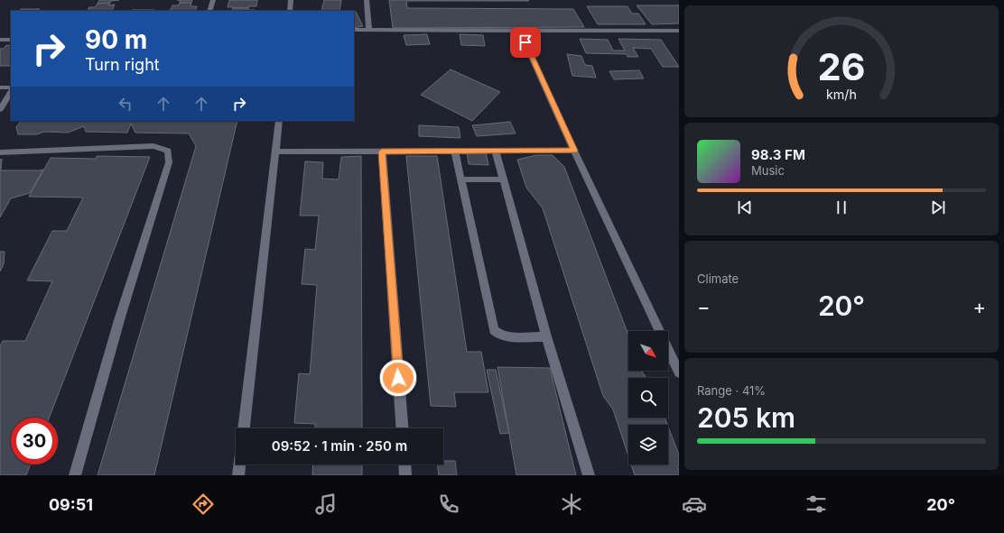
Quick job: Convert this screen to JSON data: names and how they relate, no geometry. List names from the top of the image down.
{
  "north": "bottom right",
  "page": {
    "turn": ["90 m", "Turn right"],
    "song": ["98.3 FM", "Music"],
    "tile": [
      "Climate",
      ["Range · 41%", "205 km"]
    ],
    "heat": ["−", "20°", "+"],
    "limit": "30",
    "trip": "09:52 · 1 min · 250 m",
    "tabs": ["09:51", "20°"],
    "gauge": ["26", "km/h"]
  }
}
